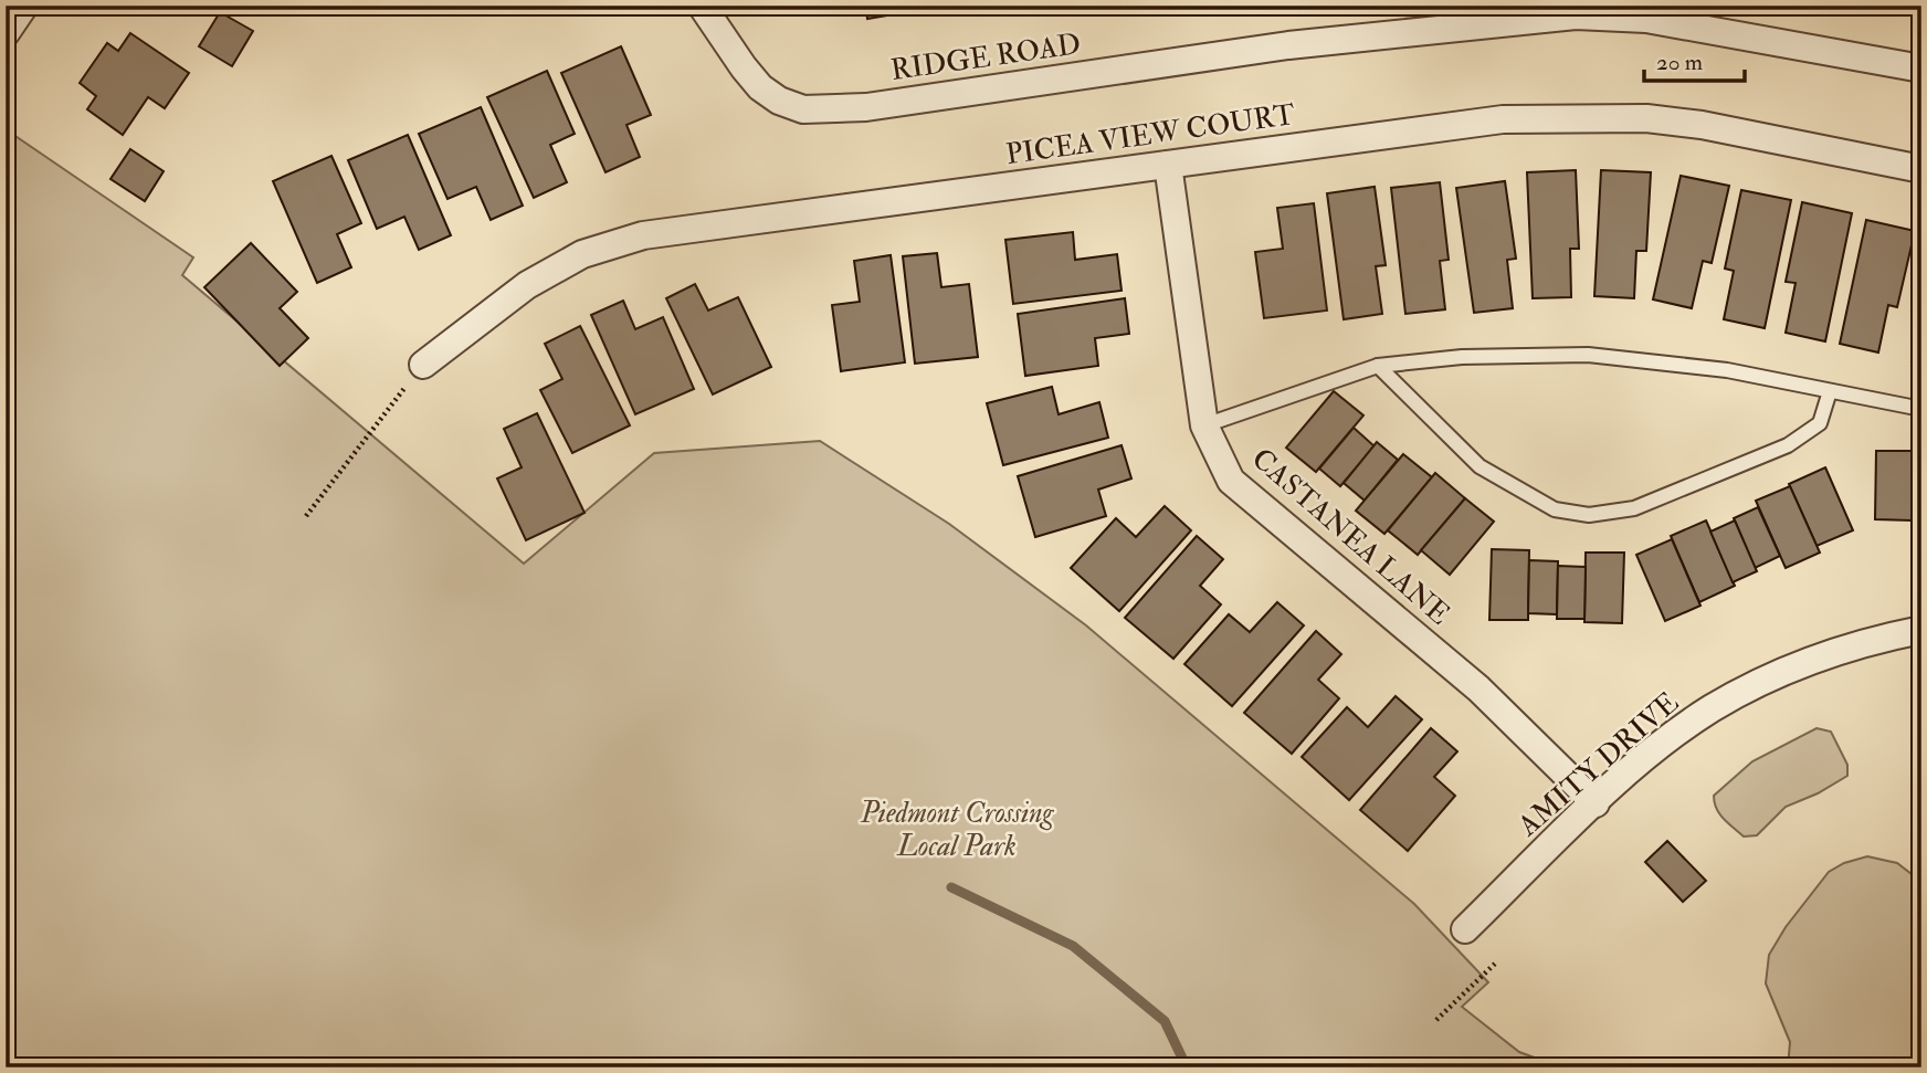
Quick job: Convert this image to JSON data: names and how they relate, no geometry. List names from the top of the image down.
{
  "streets": {
    "street": [
      "RIDGE ROAD",
      "PICEA VIEW COURT",
      "CASTANEA LANE",
      "AMITY DRIVE"
    ]
  },
  "crossings": [
    ["PICEA VIEW COURT", "CASTANEA LANE"],
    ["CASTANEA LANE", "AMITY DRIVE"]
  ],
  "parks": ["Piedmont Crossing Local Park"],
  "scale_bar": "20 m"
}
